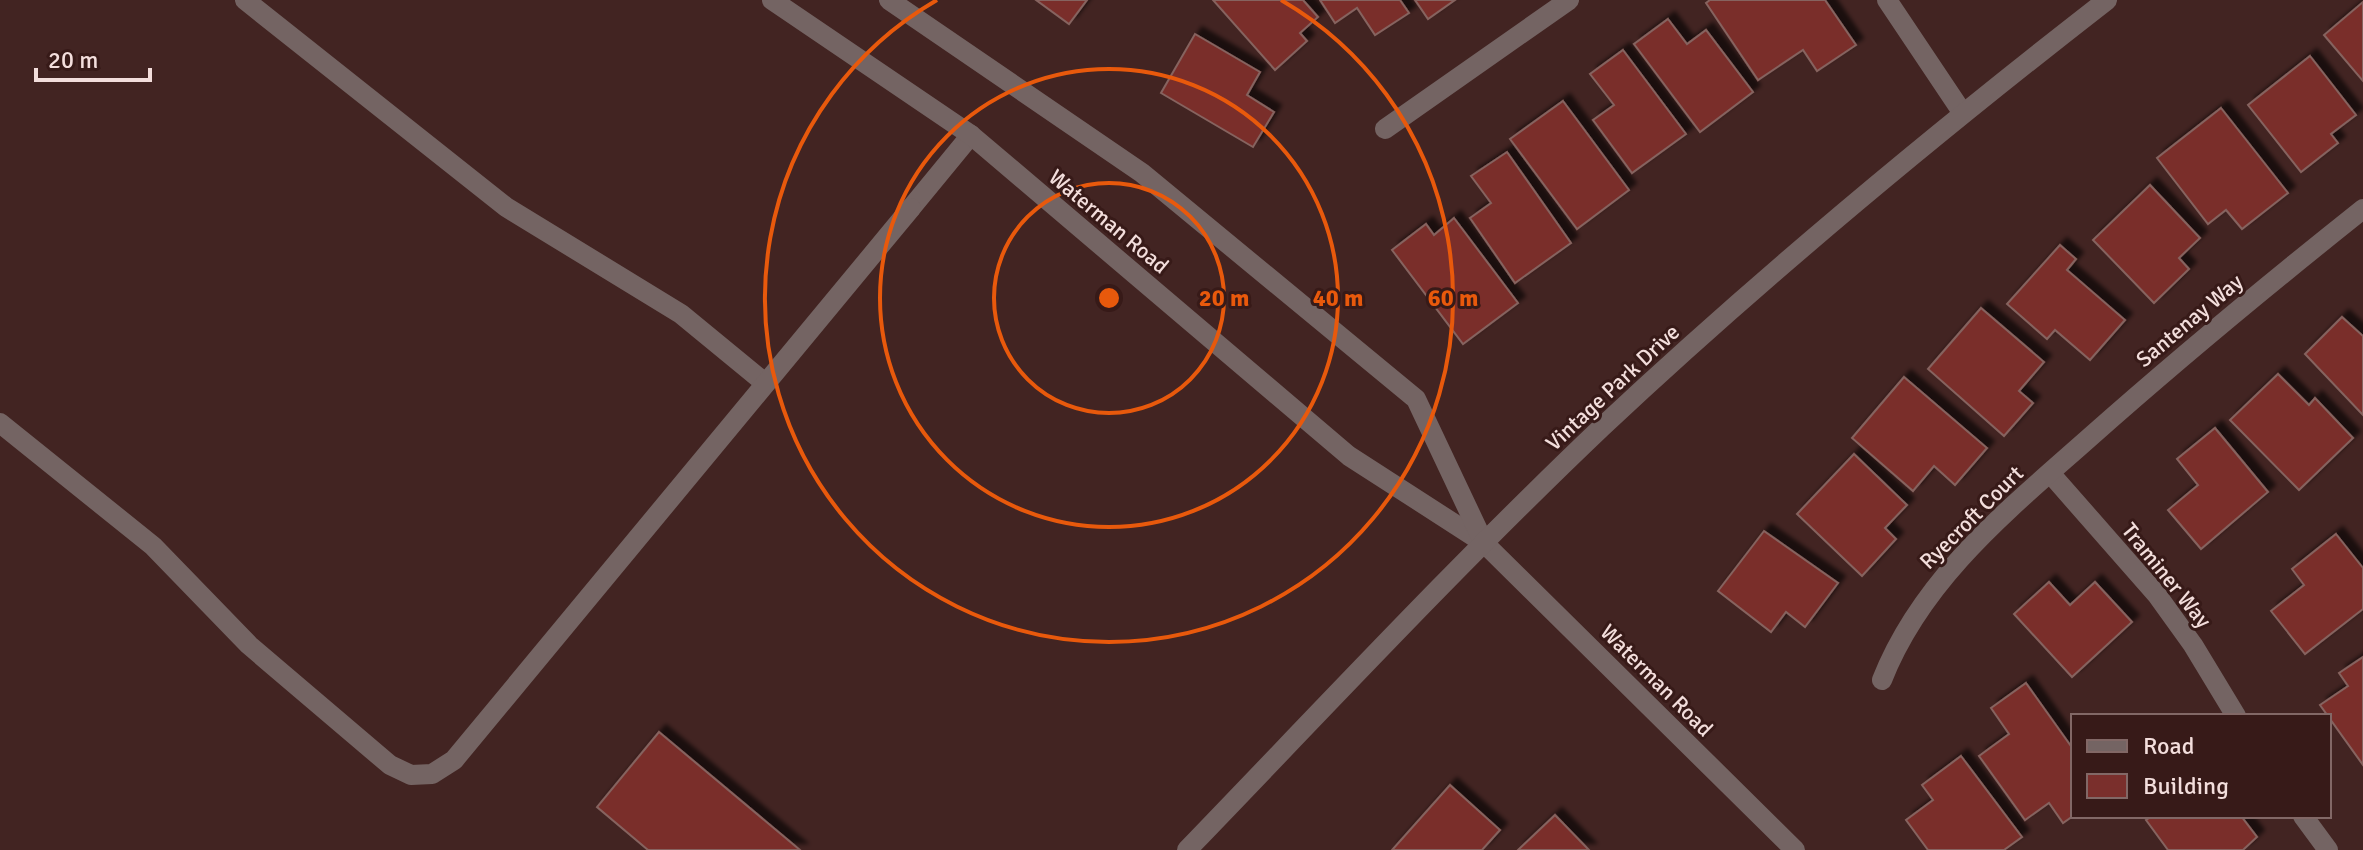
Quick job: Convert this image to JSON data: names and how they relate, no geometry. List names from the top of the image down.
{
  "streets": {
    "street": [
      "Waterman Road",
      "Santenay Way",
      "Vintage Park Drive",
      "Ryecroft Court",
      "Traminer Way"
    ]
  },
  "crossings": [
    ["Waterman Road", "Vintage Park Drive"],
    ["Santenay Way", "Ryecroft Court"],
    ["Santenay Way", "Traminer Way"],
    ["Ryecroft Court", "Traminer Way"]
  ],
  "legend": ["Road", "Building"],
  "scale_bar": "20 m",
  "rings": ["20 m", "40 m", "60 m"]
}
